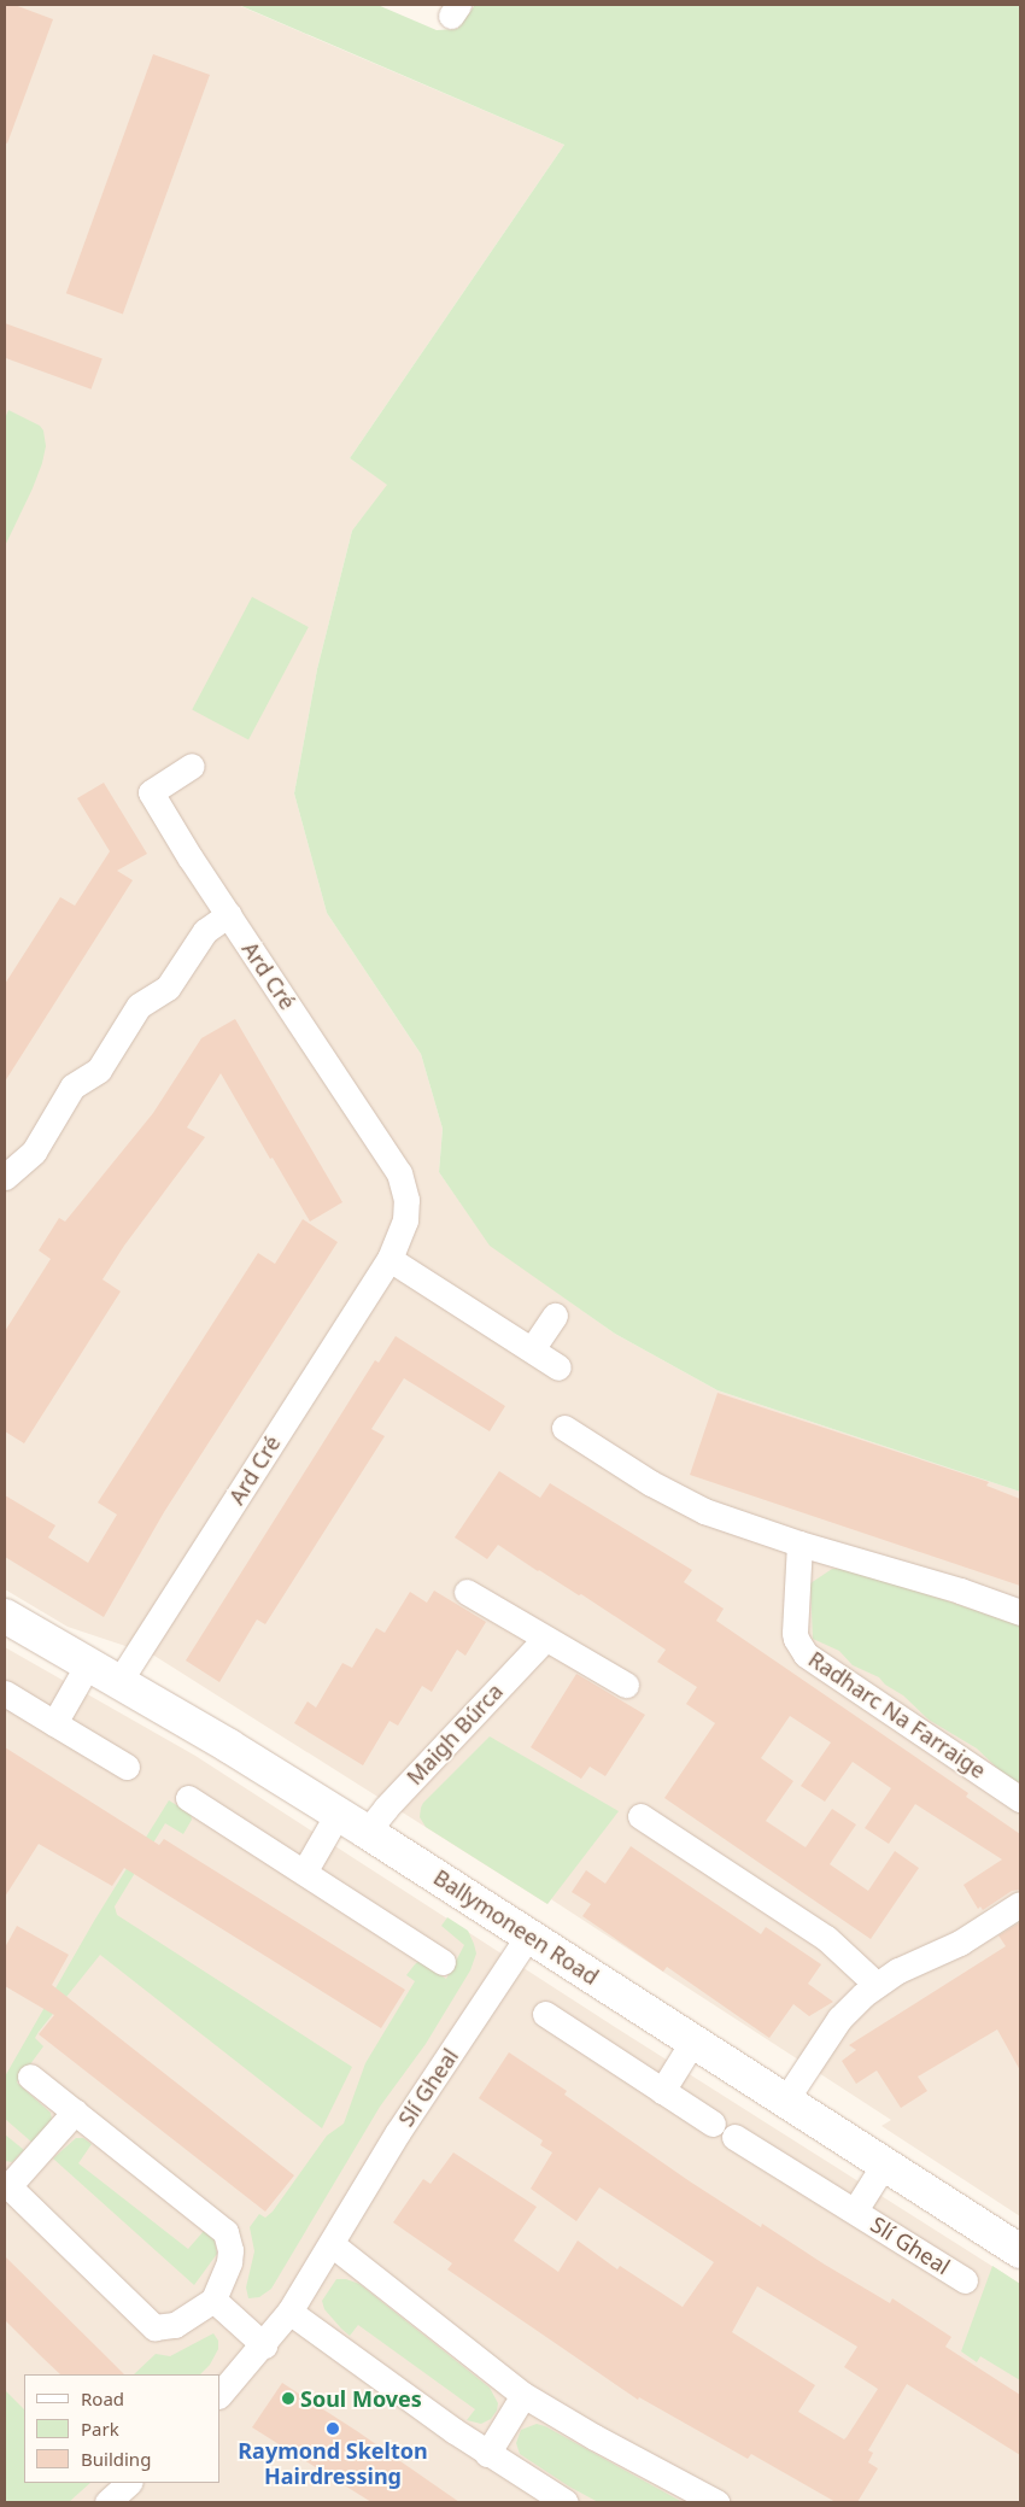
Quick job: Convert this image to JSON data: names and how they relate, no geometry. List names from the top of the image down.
{
  "streets": {
    "street": [
      "Ard Cré",
      "Radharc Na Farraige",
      "Maigh Búrca",
      "Ballymoneen Road",
      "Slí Gheal"
    ]
  },
  "crossings": [
    ["Ard Cré", "Ballymoneen Road"],
    ["Maigh Búrca", "Ballymoneen Road"],
    ["Ballymoneen Road", "Slí Gheal"]
  ],
  "places": ["Soul Moves", "Raymond Skelton Hairdressing"],
  "legend": ["Road", "Park", "Building"]
}
